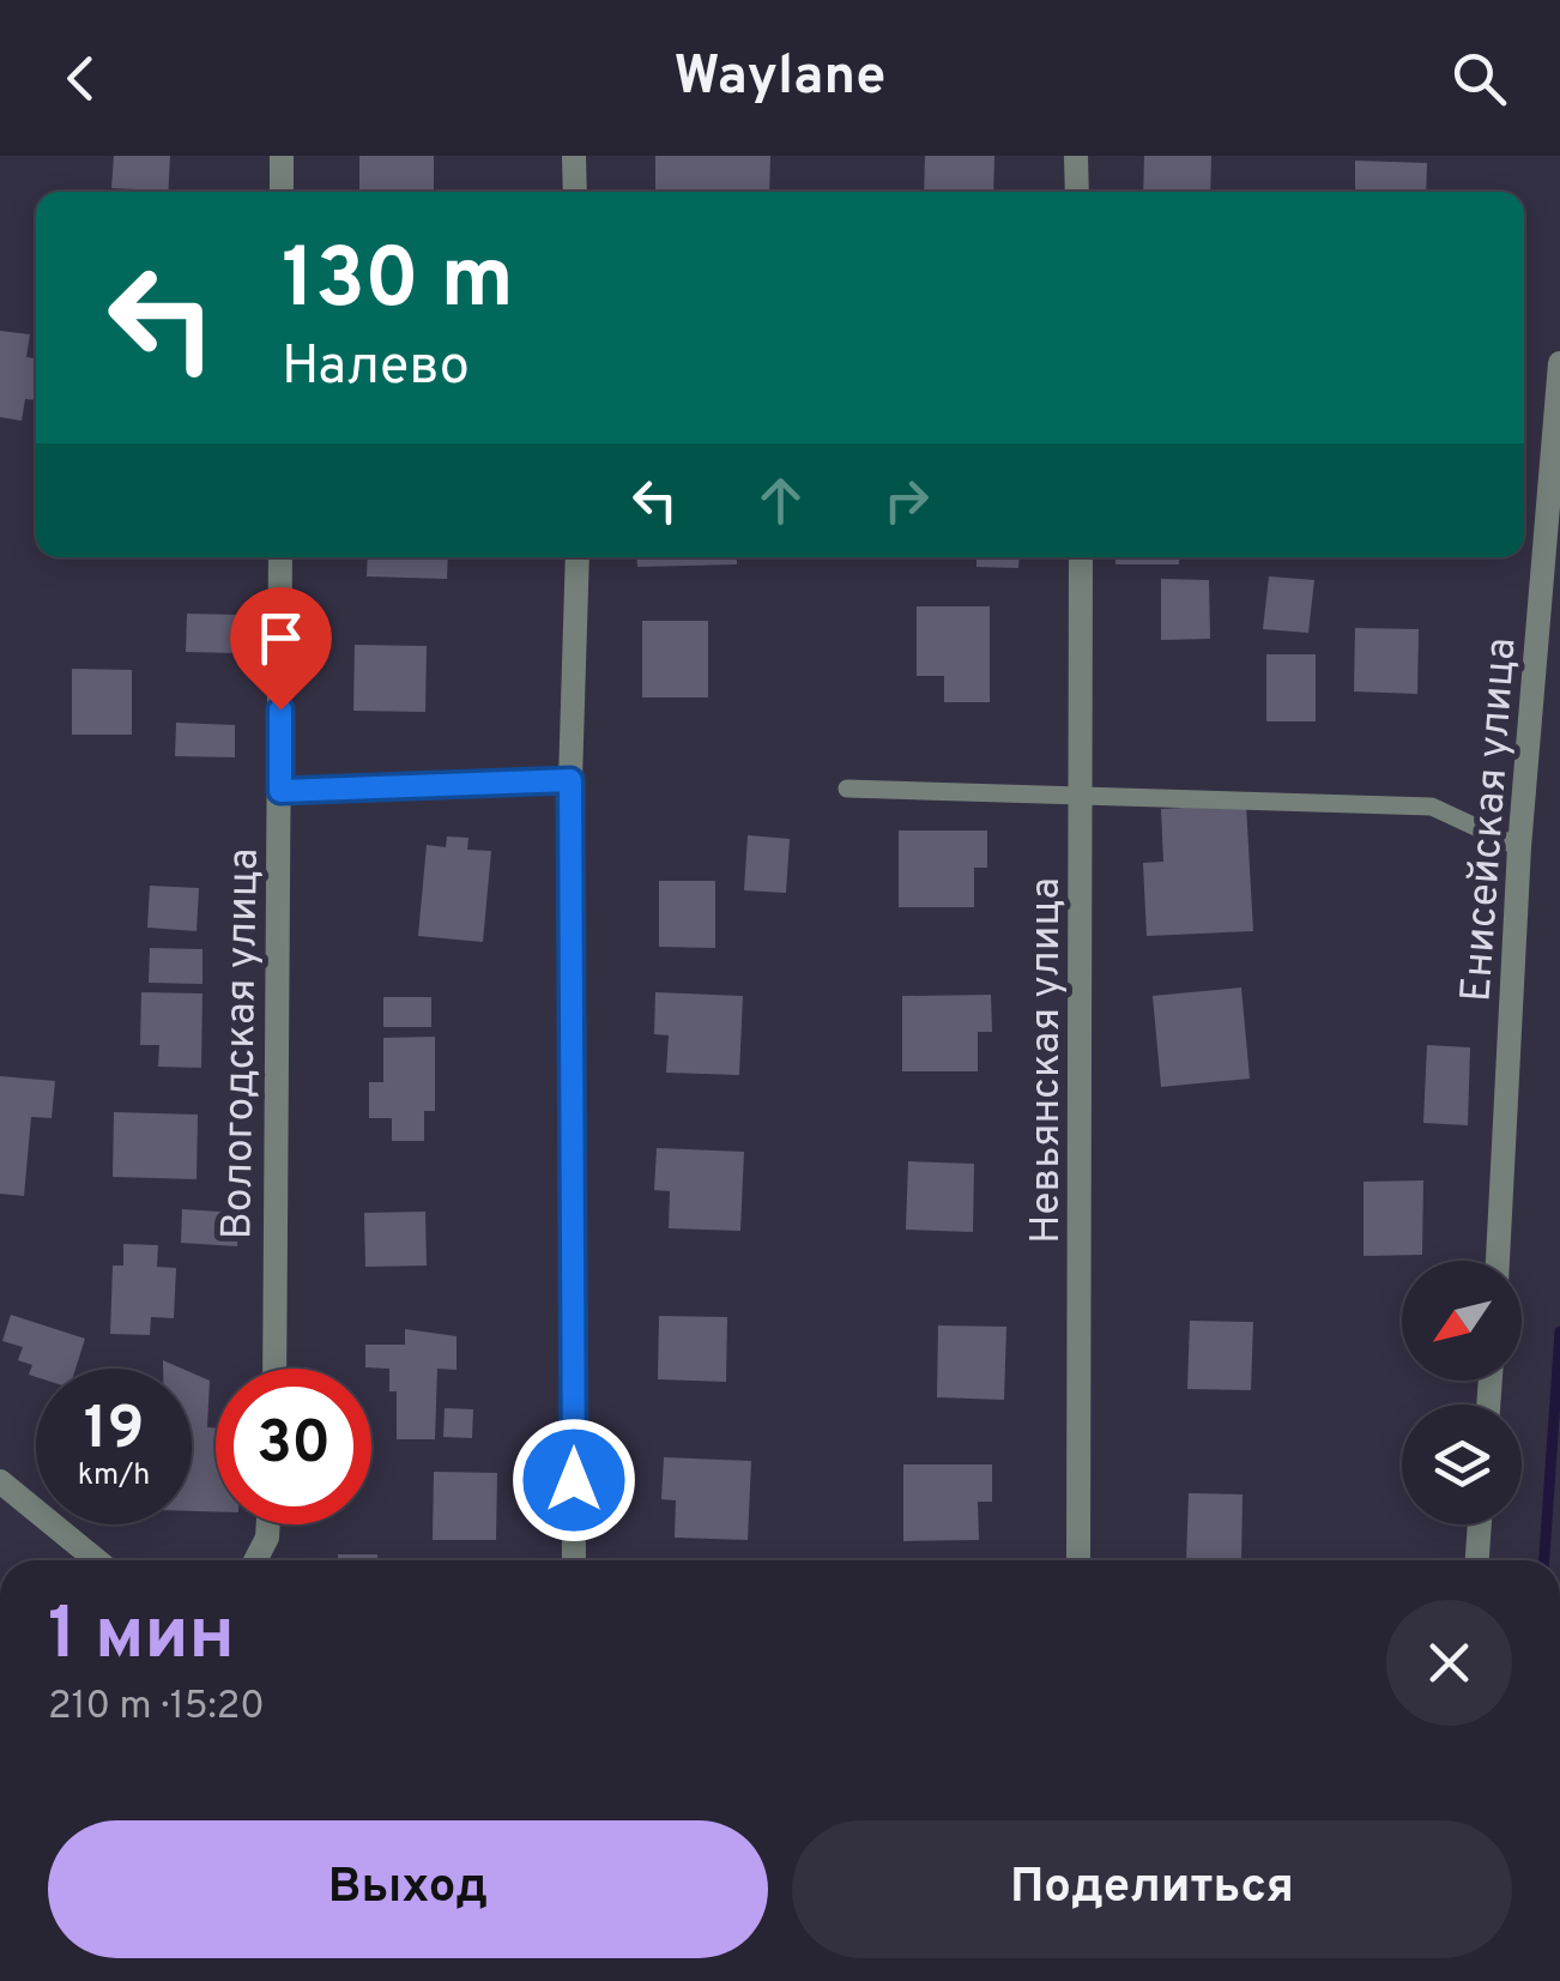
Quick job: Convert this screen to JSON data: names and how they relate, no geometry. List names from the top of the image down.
{
  "streets": {
    "street": ["Енисейская улица", "Вологодская улица", "Невьянская улица"]
  },
  "north": "bottom left",
  "page": {
    "header": "Waylane",
    "turn": ["130 m", "Налево"],
    "speed": "19 km/h",
    "limit": "30",
    "heading": ["1 мин", "210 m · 15:20"],
    "buttons": ["Выход", "Поделиться"]
  }
}
